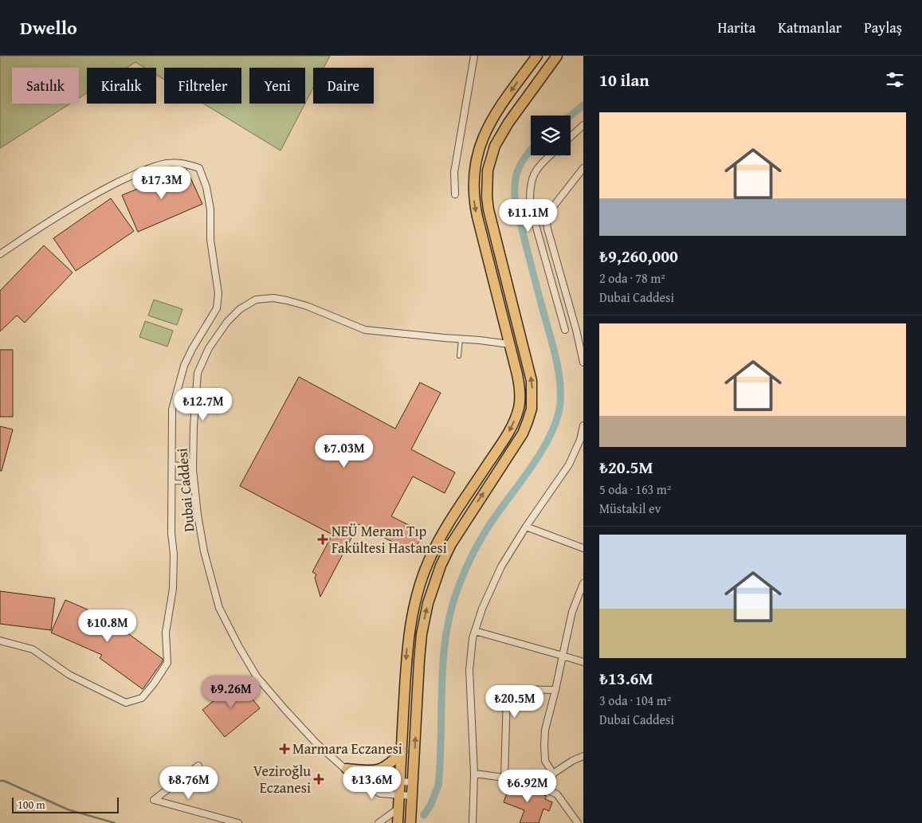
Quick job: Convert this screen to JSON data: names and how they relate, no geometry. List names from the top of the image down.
{
  "streets": {
    "street": ["Dubai Caddesi"]
  },
  "places": {
    "health": ["NEÜ Meram Tıp Fakültesi Hastanesi", "Marmara Eczanesi", "Veziroğlu Eczanesi"]
  },
  "scale_bar": "100 m",
  "page": {
    "header": "Dwello",
    "nav": ["Harita", "Katmanlar", "Paylaş"],
    "heading": "10 ilan",
    "chip": [
      "Satılık",
      "Kiralık",
      "Filtreler",
      "Yeni",
      "Daire"
    ],
    "list": [
      {
        "name": "₺9,260,000",
        "note": "2 oda · 78 m² · Dubai Caddesi"
      },
      {
        "name": "₺20.5M",
        "note": "5 oda · 163 m² · Müstakil ev"
      },
      {
        "name": "₺13.6M",
        "note": "3 oda · 104 m² · Dubai Caddesi"
      }
    ],
    "price": [
      "₺17.3M",
      "₺11.1M",
      "₺12.7M",
      "₺7.03M",
      "₺10.8M",
      "₺9.26M",
      "₺20.5M",
      "₺8.76M",
      "₺13.6M",
      "₺6.92M"
    ],
    "scale": "100 m"
  }
}
